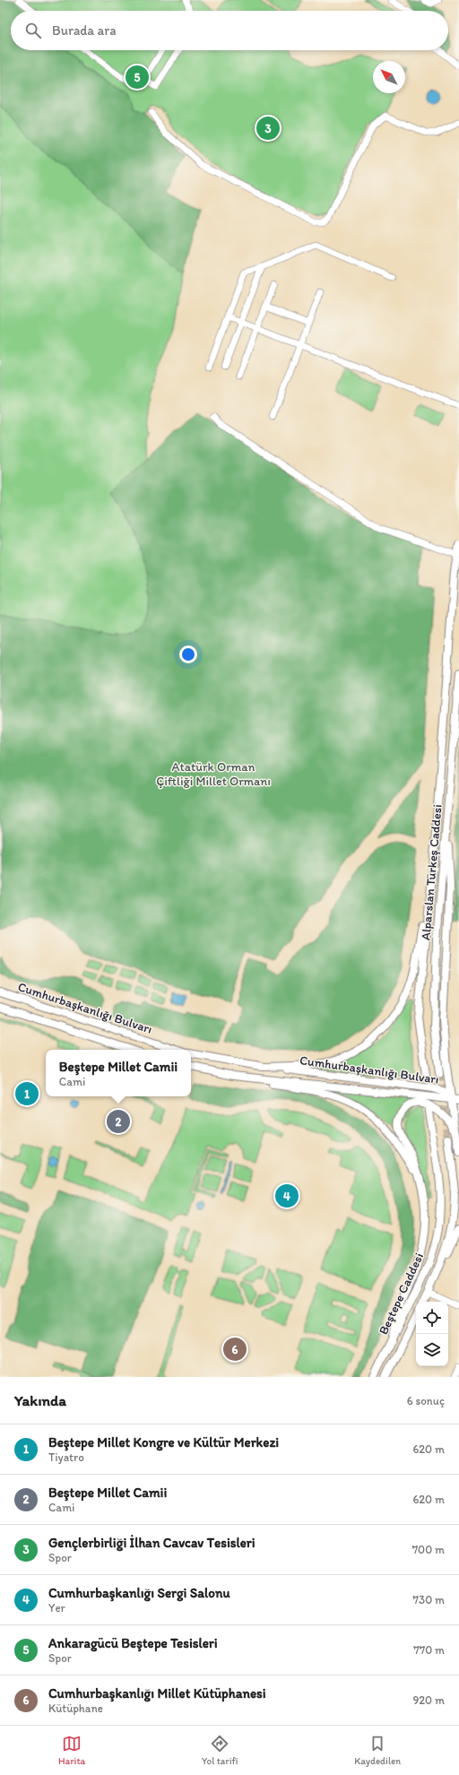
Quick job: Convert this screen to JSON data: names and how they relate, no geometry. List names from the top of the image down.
{
  "streets": {
    "main road": ["Alparslan Türkeş Caddesi", "Cumhurbaşkanlığı Bulvarı", "Beştepe Caddesi"]
  },
  "parks": ["Atatürk Orman Çiftliği Millet Ormanı"],
  "north": "top left",
  "page": {
    "search": "Burada ara",
    "pins": [
      "5",
      "3",
      "1",
      "2",
      "4",
      "6"
    ],
    "popup": ["Beştepe Millet Camii", "Cami"],
    "heading": ["Yakında", "6 sonuç"],
    "list": [
      {
        "mark": "1",
        "name": "Beştepe Millet Kongre ve Kültür Merkezi",
        "note": "Tiyatro",
        "value": "620 m"
      },
      {
        "mark": "2",
        "name": "Beştepe Millet Camii",
        "note": "Cami",
        "value": "620 m"
      },
      {
        "mark": "3",
        "name": "Gençlerbirliği İlhan Cavcav Tesisleri",
        "note": "Spor",
        "value": "700 m"
      },
      {
        "mark": "4",
        "name": "Cumhurbaşkanlığı Sergi Salonu",
        "note": "Yer",
        "value": "730 m"
      },
      {
        "mark": "5",
        "name": "Ankaragücü Beştepe Tesisleri",
        "note": "Spor",
        "value": "770 m"
      },
      {
        "mark": "6",
        "name": "Cumhurbaşkanlığı Millet Kütüphanesi",
        "note": "Kütüphane",
        "value": "920 m"
      }
    ],
    "nav": ["Harita", "Yol tarifi", "Kaydedilen"]
  }
}
